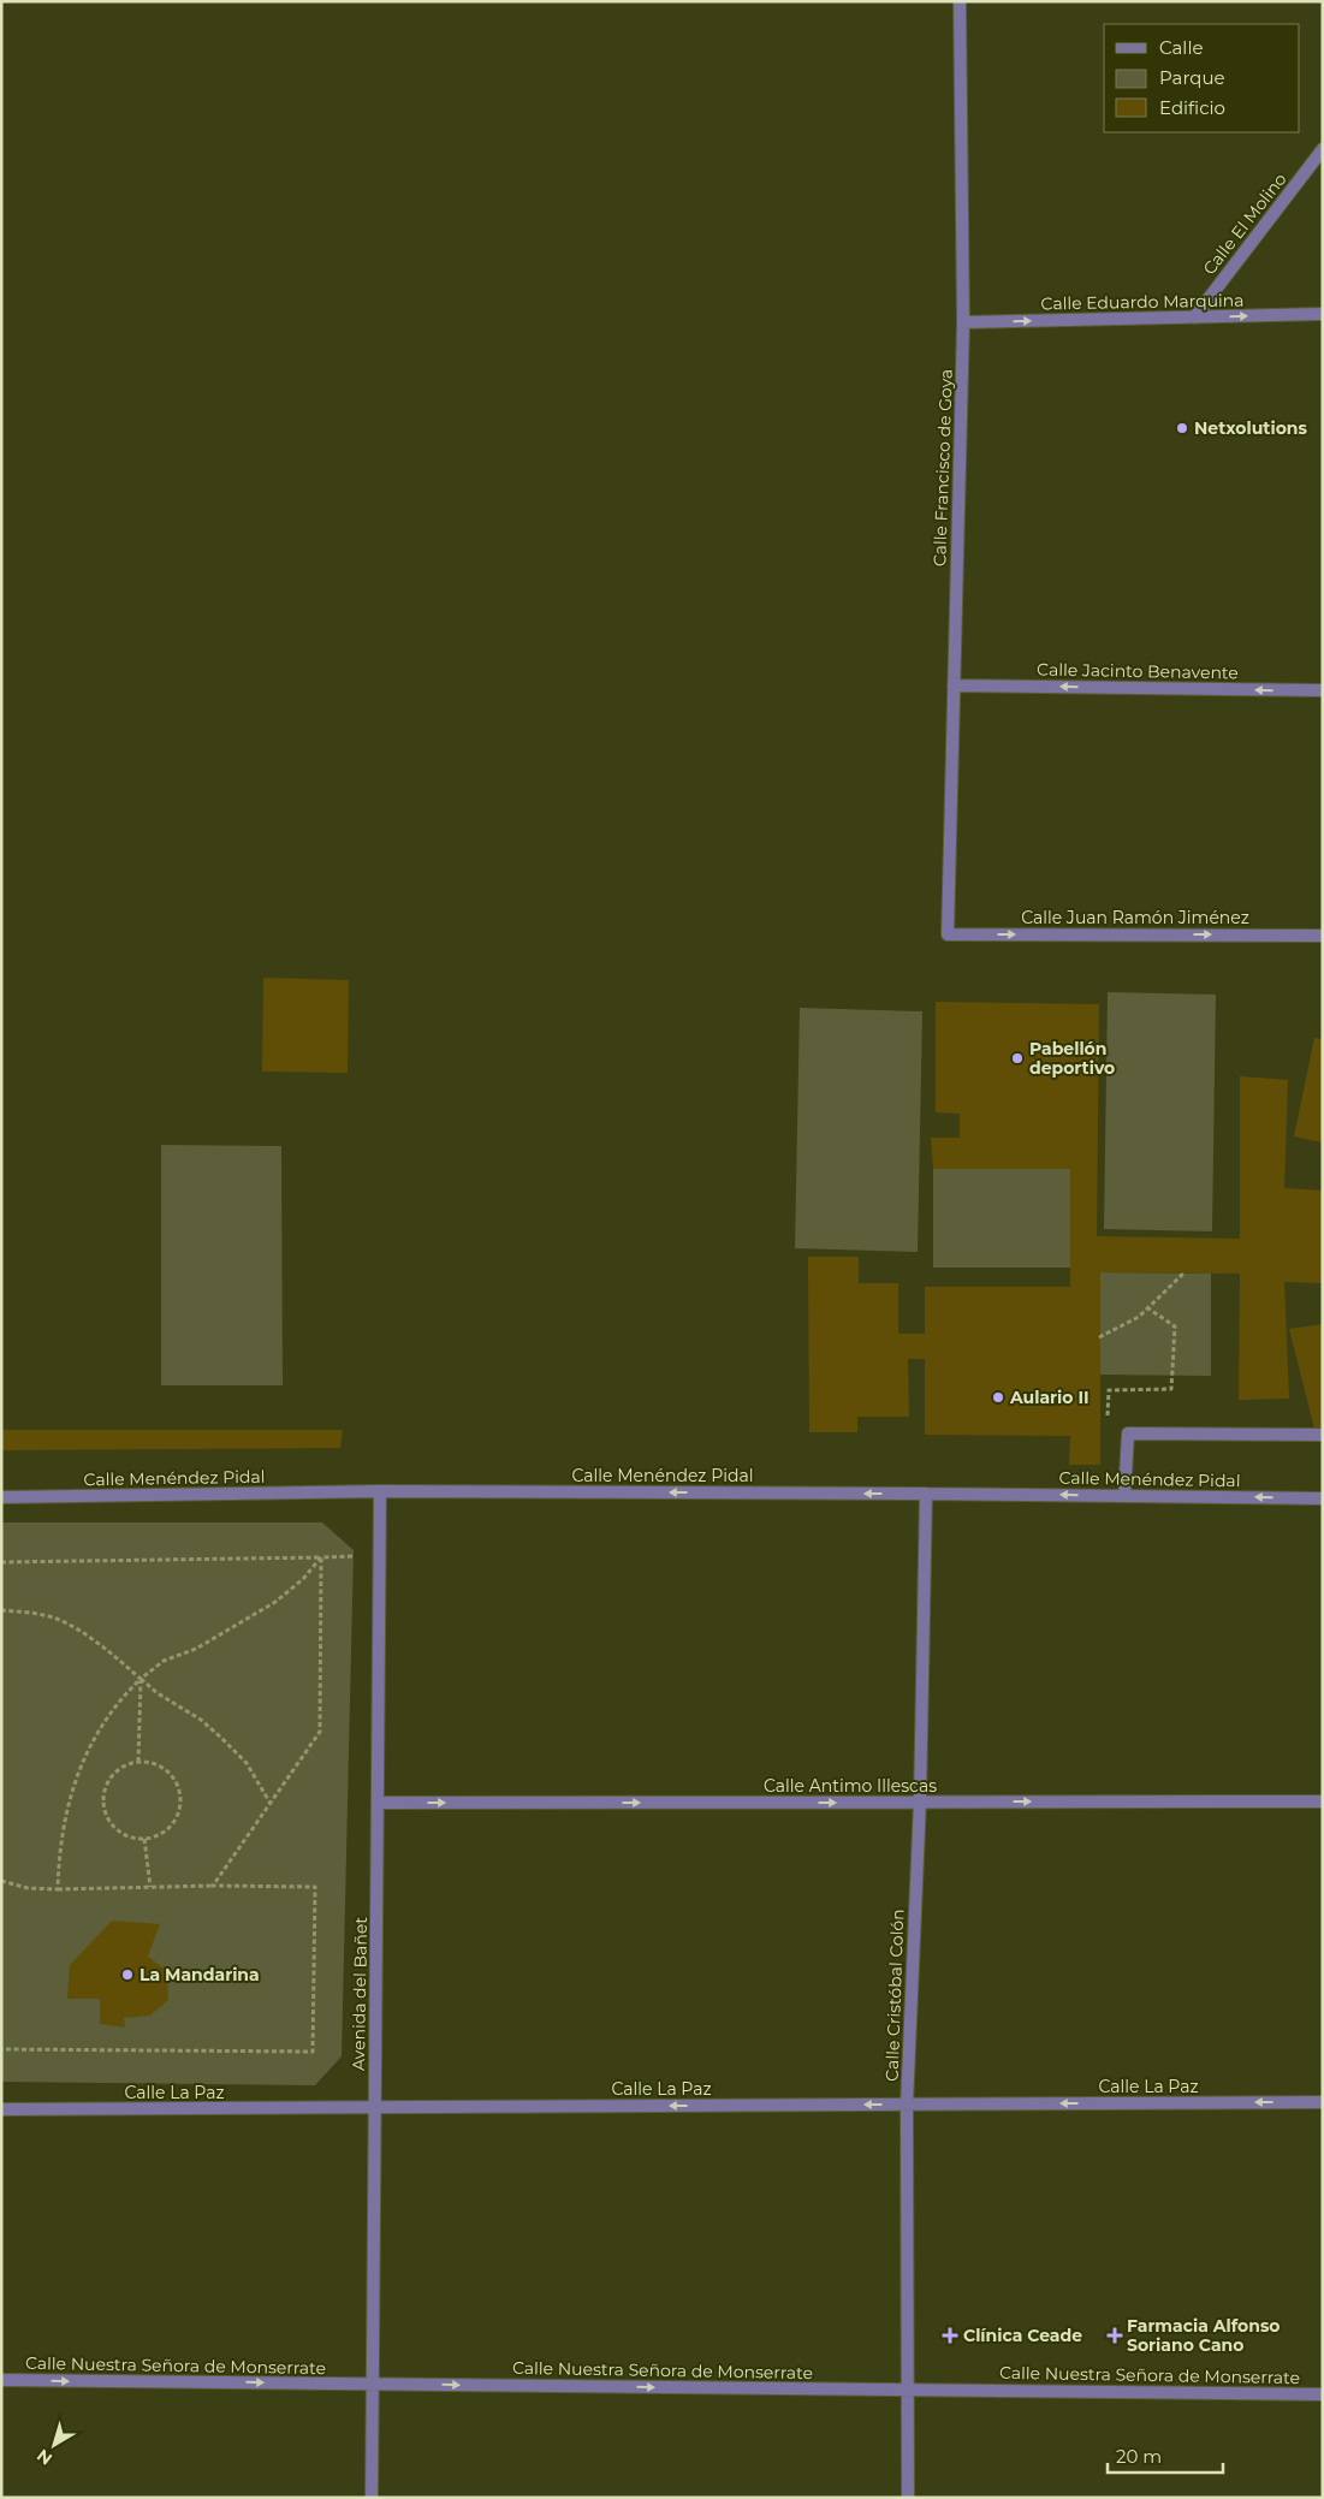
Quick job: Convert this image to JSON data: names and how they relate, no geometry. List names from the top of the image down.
{
  "streets": {
    "street": [
      "Calle El Molino",
      "Calle Eduardo Marquina",
      "Calle Francisco de Goya",
      "Calle Jacinto Benavente",
      "Calle Juan Ramón Jiménez",
      "Calle Menéndez Pidal",
      "Calle Antimo Illescas",
      "Avenida del Bañet",
      "Calle Cristóbal Colón",
      "Calle La Paz",
      "Calle Nuestra Señora de Monserrate"
    ]
  },
  "crossings": [
    ["Calle El Molino", "Calle Eduardo Marquina"],
    ["Calle Eduardo Marquina", "Calle Francisco de Goya"],
    ["Calle Francisco de Goya", "Calle Jacinto Benavente"],
    ["Calle Francisco de Goya", "Calle Juan Ramón Jiménez"],
    ["Calle Menéndez Pidal", "Avenida del Bañet"],
    ["Calle Menéndez Pidal", "Calle Cristóbal Colón"],
    ["Calle Antimo Illescas", "Avenida del Bañet"],
    ["Calle Antimo Illescas", "Calle Cristóbal Colón"],
    ["Avenida del Bañet", "Calle La Paz"],
    ["Avenida del Bañet", "Calle Nuestra Señora de Monserrate"],
    ["Calle Cristóbal Colón", "Calle La Paz"],
    ["Calle Cristóbal Colón", "Calle Nuestra Señora de Monserrate"]
  ],
  "one_way": [
    "Calle Eduardo Marquina",
    "Calle Jacinto Benavente",
    "Calle Juan Ramón Jiménez",
    "Calle Menéndez Pidal",
    "Calle Antimo Illescas",
    "Calle La Paz",
    "Calle Nuestra Señora de Monserrate"
  ],
  "places": {
    "other": [
      "Netxolutions",
      "Pabellón deportivo",
      "Aulario II",
      "La Mandarina"
    ],
    "health": ["Clínica Ceade", "Farmacia Alfonso Soriano Cano"]
  },
  "legend": ["Calle", "Parque", "Edificio"],
  "scale_bar": "20 m",
  "north": "bottom left"
}
